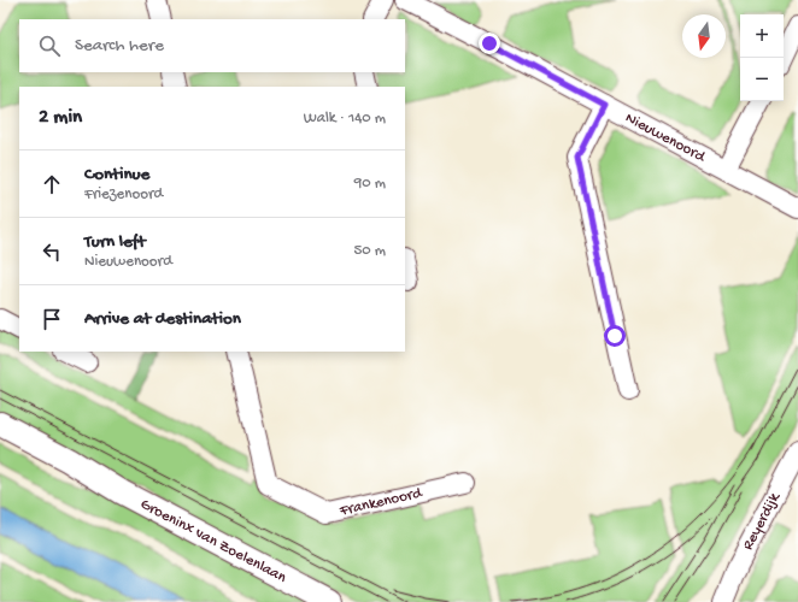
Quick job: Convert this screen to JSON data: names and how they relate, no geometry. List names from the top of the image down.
{
  "streets": {
    "main road": ["Groeninx van Zoelenlaan"],
    "street": ["Nieuwenoord", "Frankenoord", "Reyerdijk"]
  },
  "north": "bottom",
  "page": {
    "map_buttons": ["+", "−"],
    "search": "Search here",
    "heading": ["2 min", "Walk · 140 m"],
    "list": [
      ["Continue", "Friezenoord", "90 m"],
      ["Turn left", "Nieuwenoord", "50 m"],
      "Arrive at destination"
    ]
  }
}
